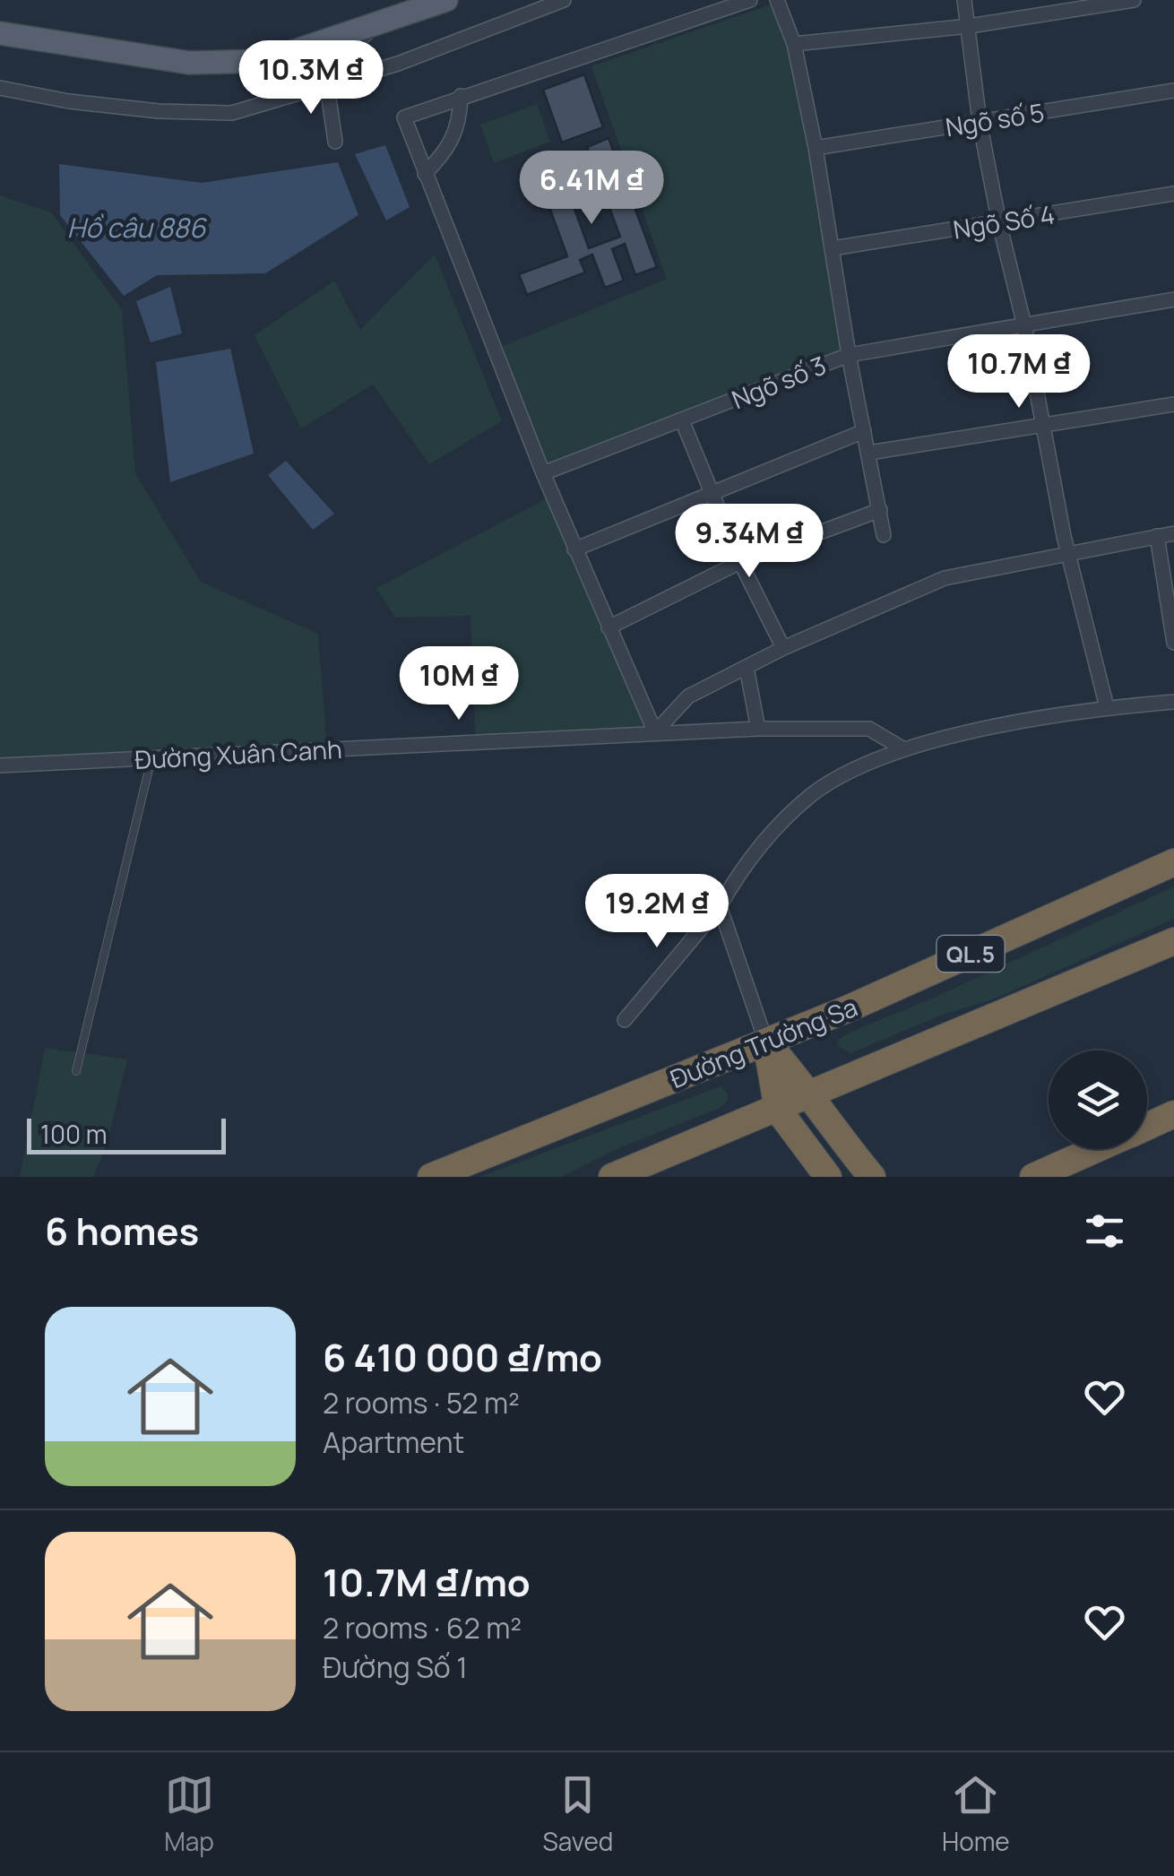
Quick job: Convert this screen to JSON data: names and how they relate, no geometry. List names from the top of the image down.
{
  "streets": {
    "highway": ["QL.5", "Đường Trường Sa"],
    "street": [
      "Ngõ số 5",
      "Ngõ Số 4",
      "Ngõ số 3",
      "Đường Xuân Canh"
    ]
  },
  "water": ["Hồ câu 886"],
  "scale_bar": "100 m",
  "page": {
    "price": [
      "10.3M ₫",
      "6.41M ₫",
      "10.7M ₫",
      "9.34M ₫",
      "10M ₫",
      "19.2M ₫"
    ],
    "scale": "100 m",
    "heading": "6 homes",
    "list": [
      {
        "name": "6 410 000 ₫/mo",
        "note": "2 rooms · 52 m² · Apartment"
      },
      {
        "name": "10.7M ₫/mo",
        "note": "2 rooms · 62 m² · Đường Số 1"
      }
    ],
    "tabs": ["Map", "Saved", "Home"]
  }
}
